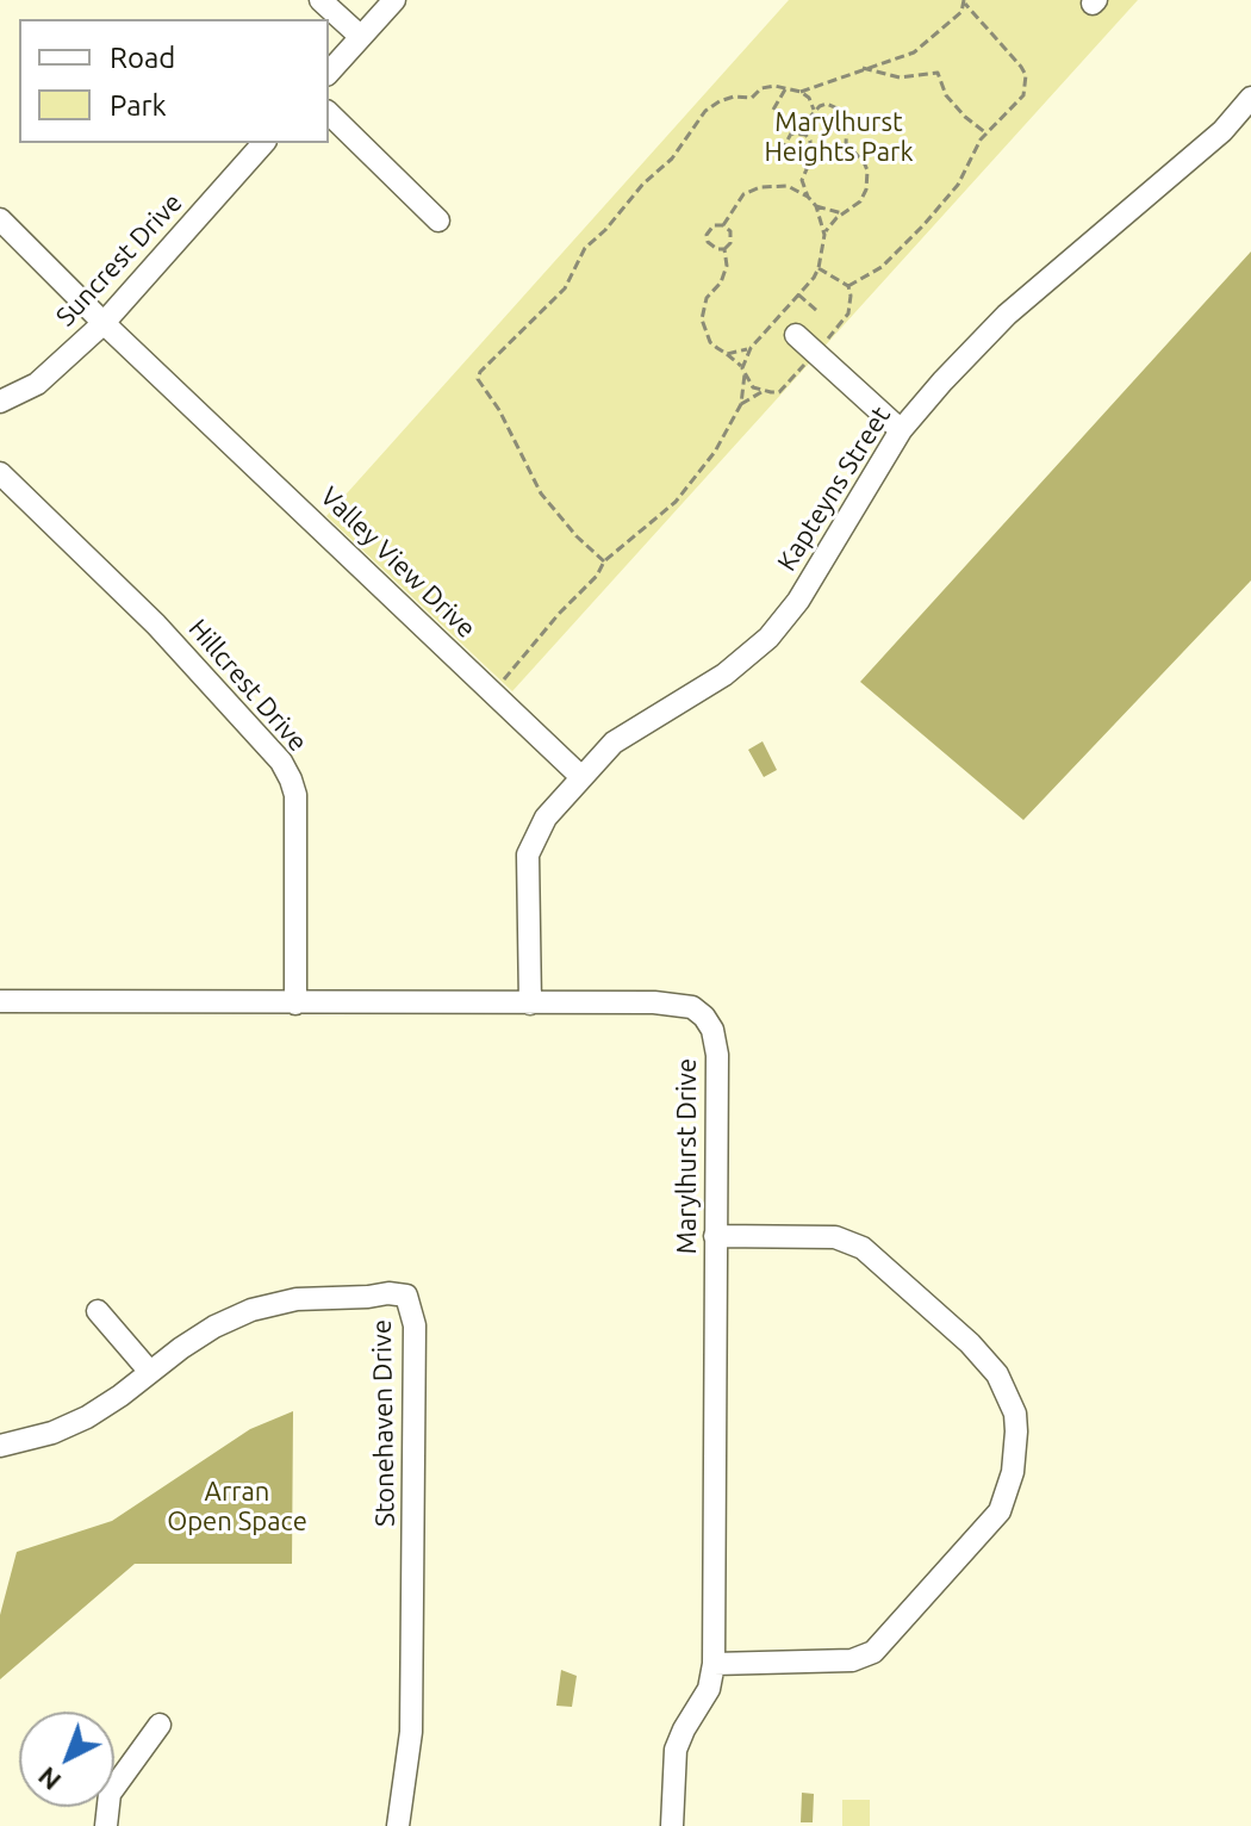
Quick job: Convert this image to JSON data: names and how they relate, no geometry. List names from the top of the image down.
{
  "streets": {
    "street": [
      "Suncrest Drive",
      "Kapteyns Street",
      "Valley View Drive",
      "Hillcrest Drive",
      "Marylhurst Drive",
      "Stonehaven Drive"
    ]
  },
  "crossings": [
    ["Suncrest Drive", "Valley View Drive"],
    ["Kapteyns Street", "Valley View Drive"],
    ["Hillcrest Drive", "Marylhurst Drive"]
  ],
  "parks": ["Marylhurst Heights Park", "Arran Open Space"],
  "legend": ["Road", "Park"],
  "north": "bottom left"
}
